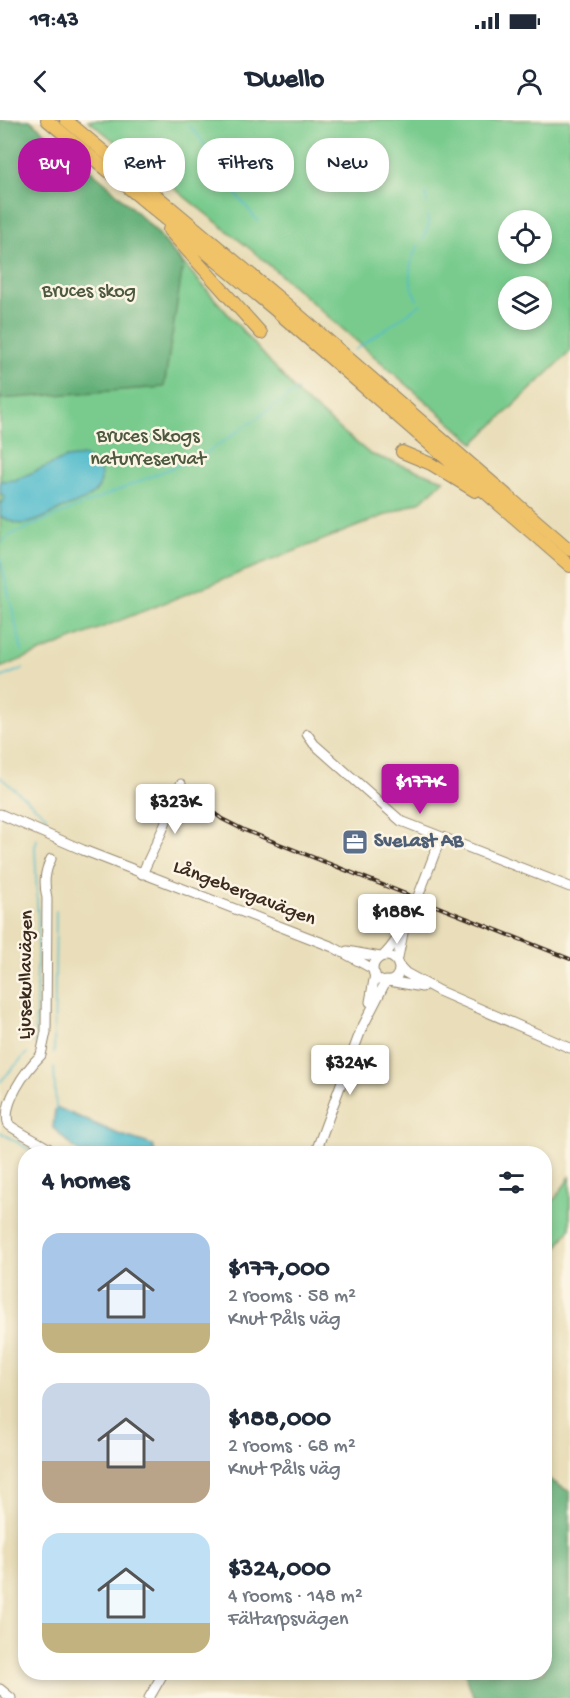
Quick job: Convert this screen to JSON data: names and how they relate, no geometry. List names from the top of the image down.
{
  "streets": {
    "street": ["Långebergavägen", "Ljusekullavägen"]
  },
  "parks": ["Bruces skog", "Bruces Skogs naturreservat"],
  "places": {
    "office": ["SveLast AB"]
  },
  "page": {
    "status": "19:43",
    "header": "Dwello",
    "chip": [
      "Buy",
      "Rent",
      "Filters",
      "New"
    ],
    "price": [
      "$177K",
      "$323K",
      "$188K",
      "$324K"
    ],
    "heading": "4 homes",
    "list": [
      {
        "name": "$177,000",
        "note": "2 rooms · 58 m² · Knut Påls väg"
      },
      {
        "name": "$188,000",
        "note": "2 rooms · 68 m² · Knut Påls väg"
      },
      {
        "name": "$324,000",
        "note": "4 rooms · 148 m² · Fältarpsvägen"
      }
    ]
  }
}
